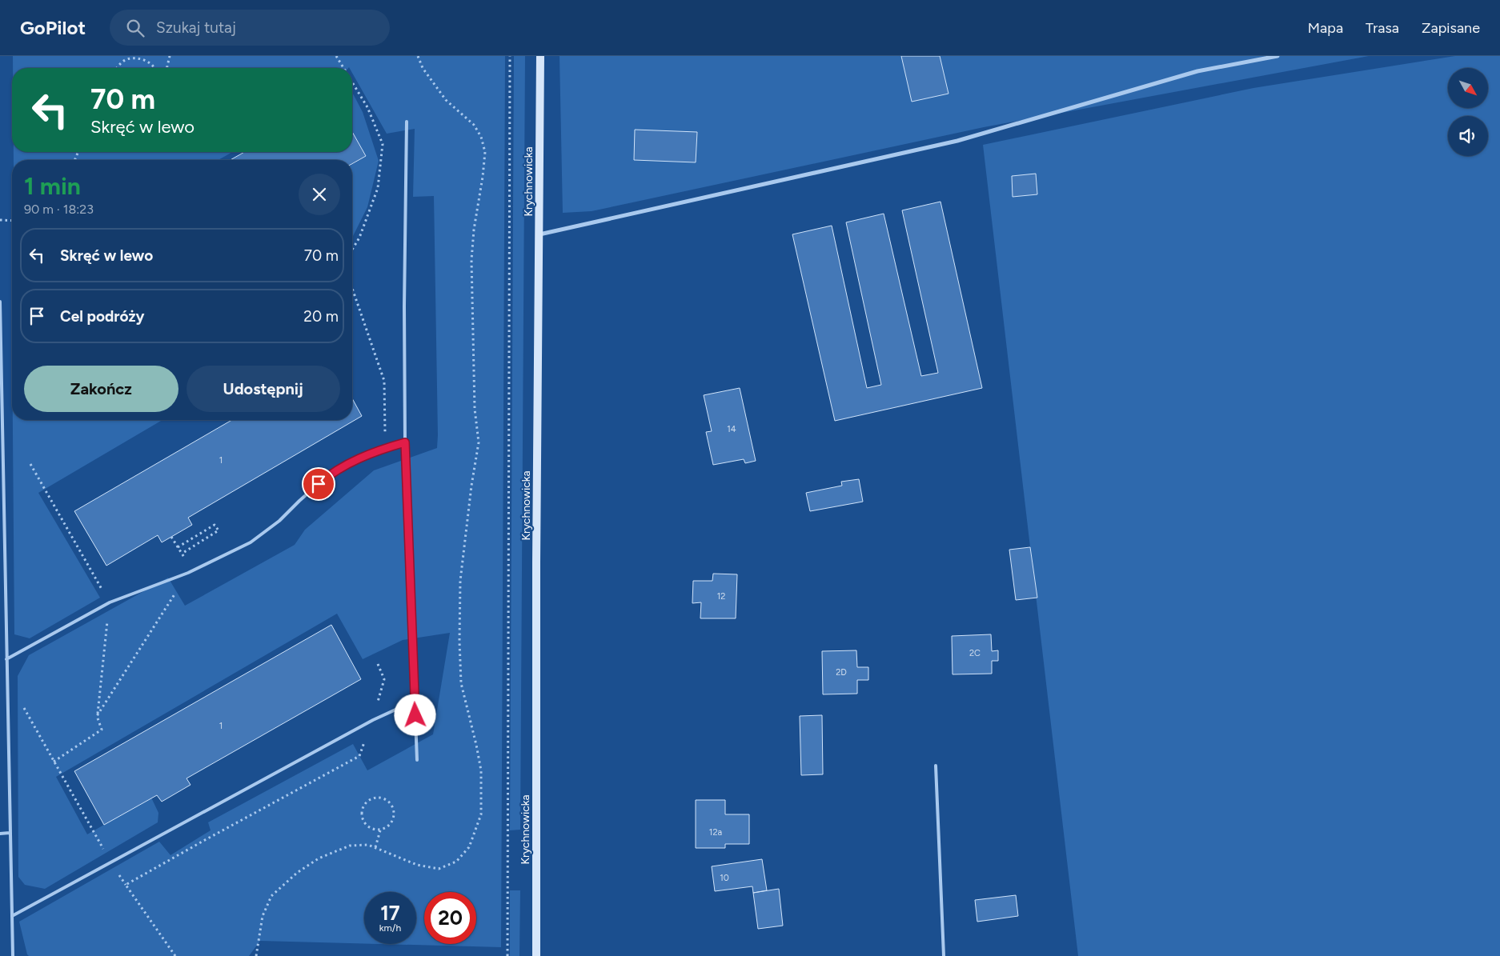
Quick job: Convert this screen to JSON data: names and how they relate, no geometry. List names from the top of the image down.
{
  "streets": {
    "street": ["Krychnowicka"]
  },
  "house_numbers": [
    "14",
    "1",
    "12",
    "2C",
    "2D",
    "1",
    "12a",
    "10"
  ],
  "north": "bottom right",
  "page": {
    "header": "GoPilot",
    "search": "Szukaj tutaj",
    "nav": ["Mapa", "Trasa", "Zapisane"],
    "turn": ["70 m", "Skręć w lewo"],
    "heading": ["1 min", "90 m · 18:23"],
    "list": [
      {
        "name": "Skręć w lewo",
        "value": "70 m"
      },
      {
        "name": "Cel podróży",
        "value": "20 m"
      }
    ],
    "buttons": ["Zakończ", "Udostępnij"],
    "speed": "17 km/h",
    "limit": "20"
  }
}
